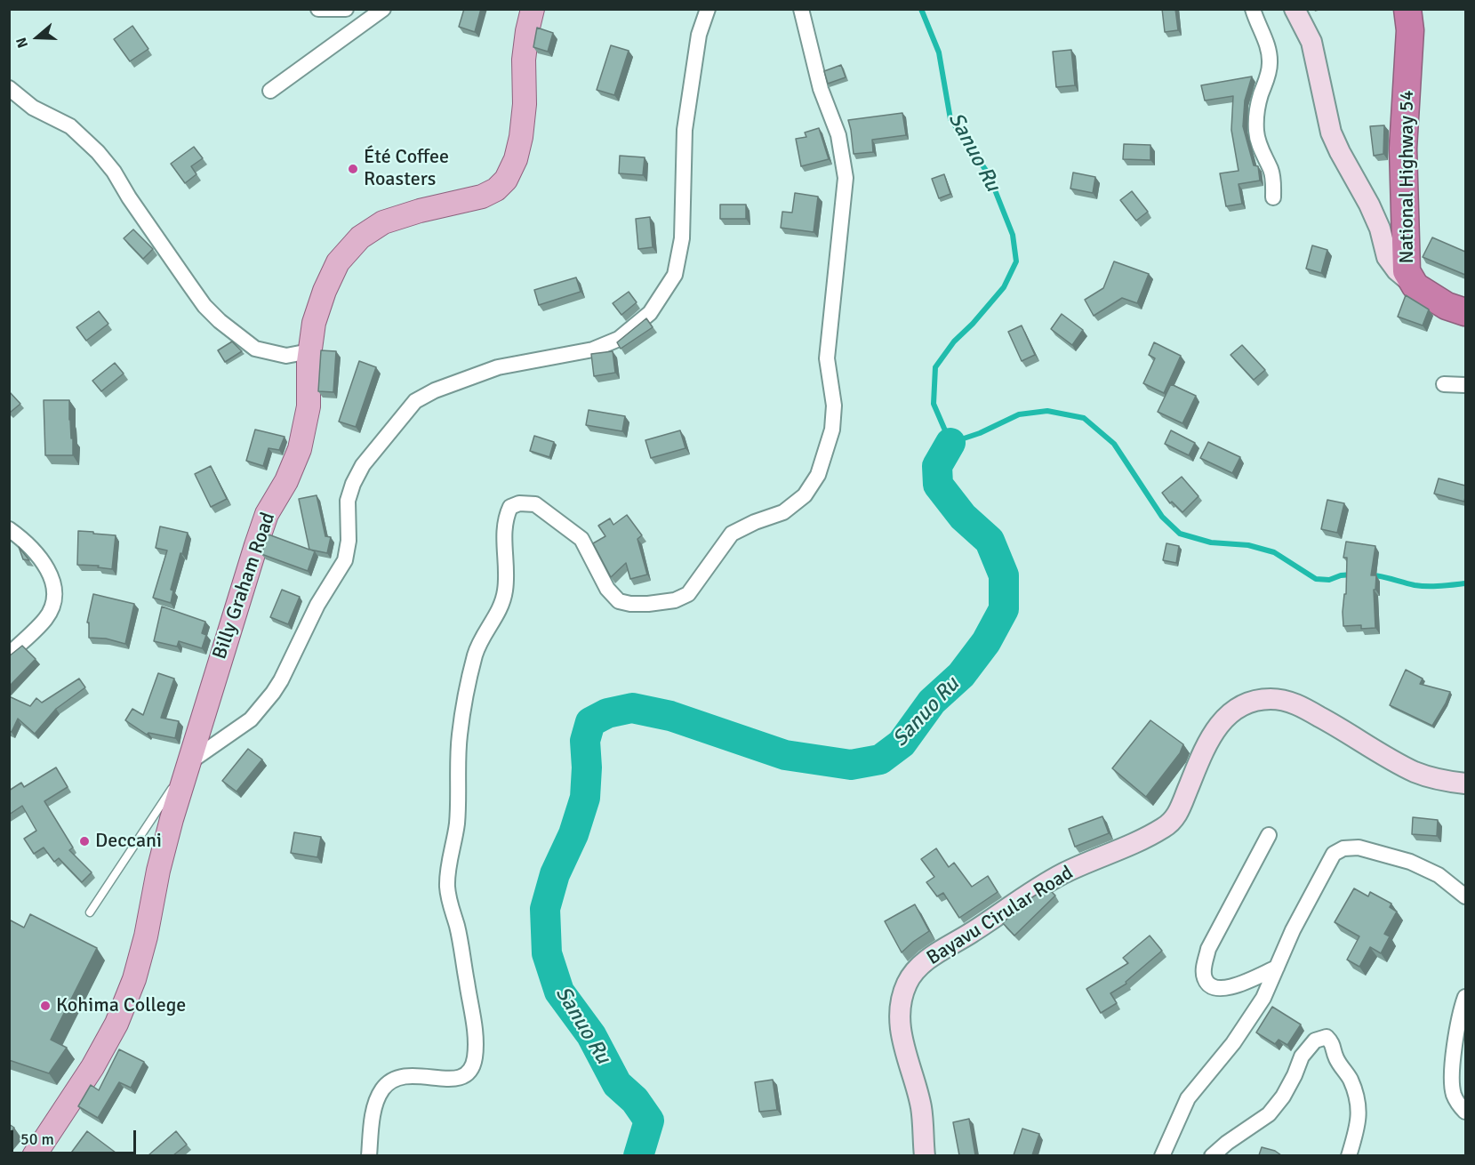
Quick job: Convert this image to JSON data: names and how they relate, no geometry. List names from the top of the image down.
{
  "streets": {
    "highway": ["National Highway 54"],
    "main road": ["Billy Graham Road"],
    "street": ["Bayavu Cirular Road"]
  },
  "water": ["Sanuo Ru"],
  "places": ["Été Coffee Roasters", "Deccani", "Kohima College"],
  "scale_bar": "50 m",
  "north": "left"
}
